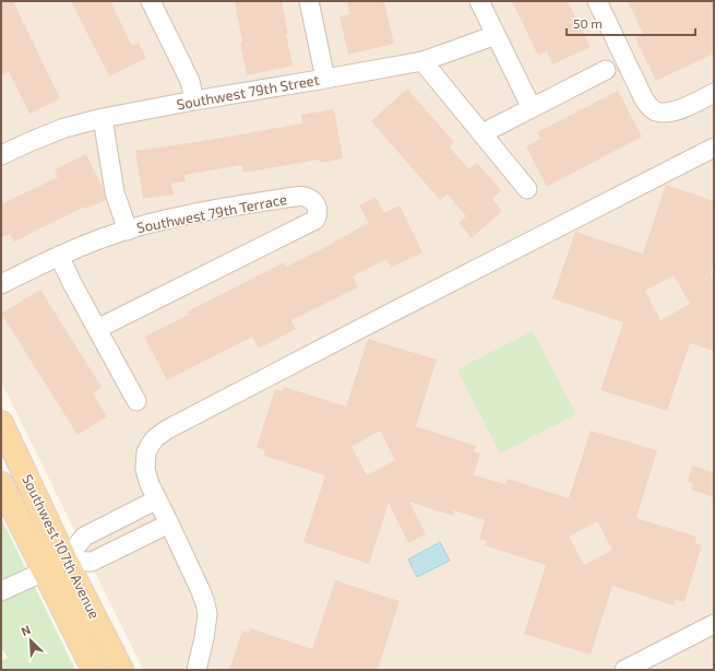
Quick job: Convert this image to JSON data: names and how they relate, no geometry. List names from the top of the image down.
{
  "streets": {
    "main road": ["Southwest 107th Avenue"],
    "street": ["Southwest 79th Street", "Southwest 79th Terrace"]
  },
  "scale_bar": "50 m",
  "north": "top left"
}
